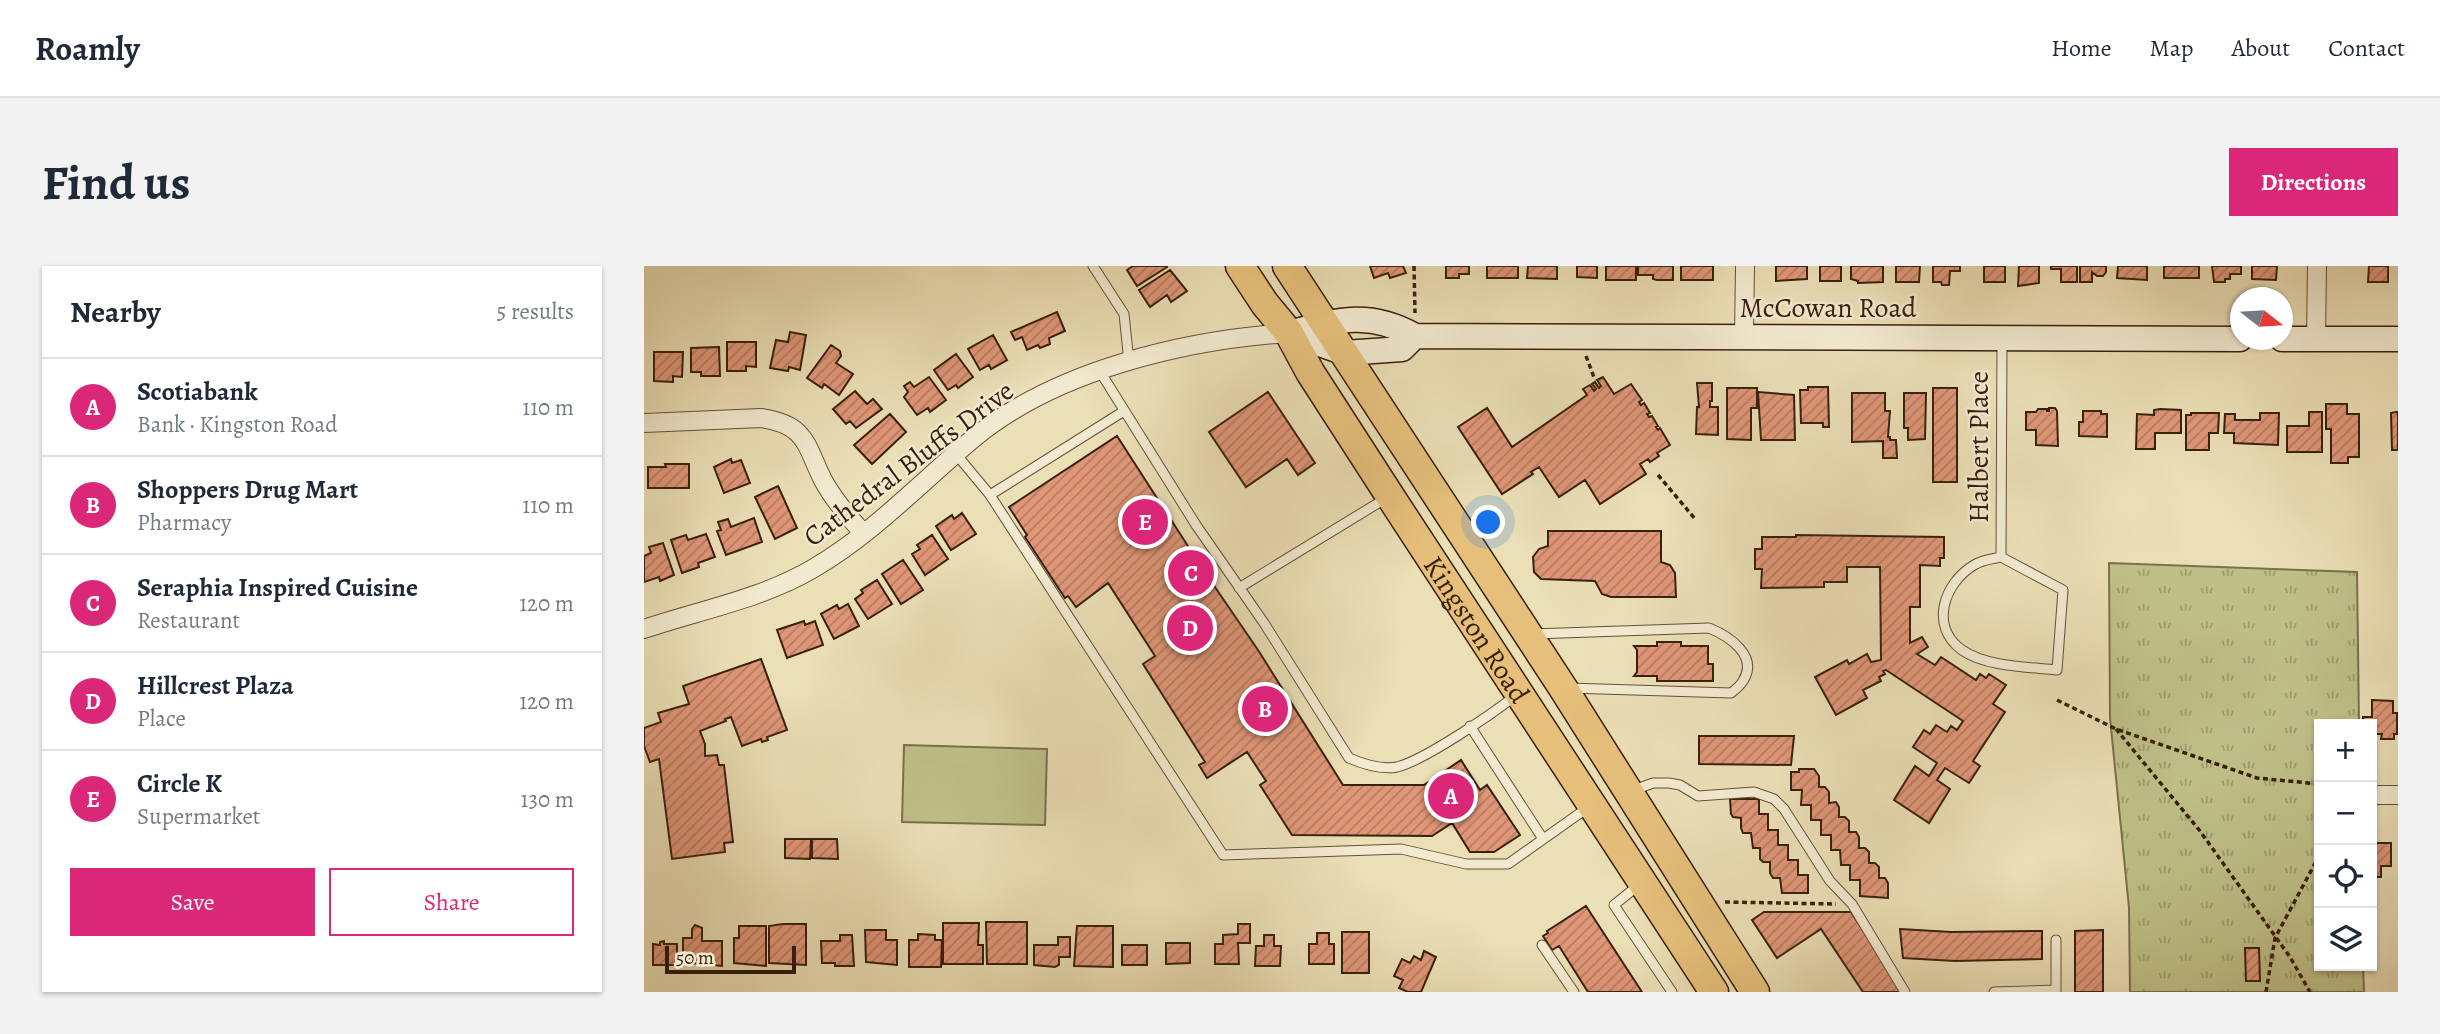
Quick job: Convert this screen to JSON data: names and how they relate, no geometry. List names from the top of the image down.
{
  "streets": {
    "main road": ["Kingston Road"],
    "street": ["McCowan Road", "Cathedral Bluffs Drive"],
    "lane": ["Halbert Place"]
  },
  "crossings": [
    ["McCowan Road", "Halbert Place"],
    ["McCowan Road", "Cathedral Bluffs Drive"],
    ["McCowan Road", "Kingston Road"],
    ["Cathedral Bluffs Drive", "Kingston Road"]
  ],
  "scale_bar": "50 m",
  "north": "right",
  "page": {
    "header": "Roamly",
    "nav": [
      "Home",
      "Map",
      "About",
      "Contact"
    ],
    "buttons": [
      "Directions",
      ["Save", "Share"]
    ],
    "title": "Find us",
    "heading": ["Nearby", "5 results"],
    "list": [
      {
        "mark": "A",
        "name": "Scotiabank",
        "note": "Bank · Kingston Road",
        "value": "110 m"
      },
      {
        "mark": "B",
        "name": "Shoppers Drug Mart",
        "note": "Pharmacy",
        "value": "110 m"
      },
      {
        "mark": "C",
        "name": "Seraphia Inspired Cuisine",
        "note": "Restaurant",
        "value": "120 m"
      },
      {
        "mark": "D",
        "name": "Hillcrest Plaza",
        "note": "Place",
        "value": "120 m"
      },
      {
        "mark": "E",
        "name": "Circle K",
        "note": "Supermarket",
        "value": "130 m"
      }
    ],
    "pins": [
      "E",
      "C",
      "D",
      "B",
      "A"
    ],
    "map_buttons": ["+", "−"],
    "scale": "50 m"
  }
}
